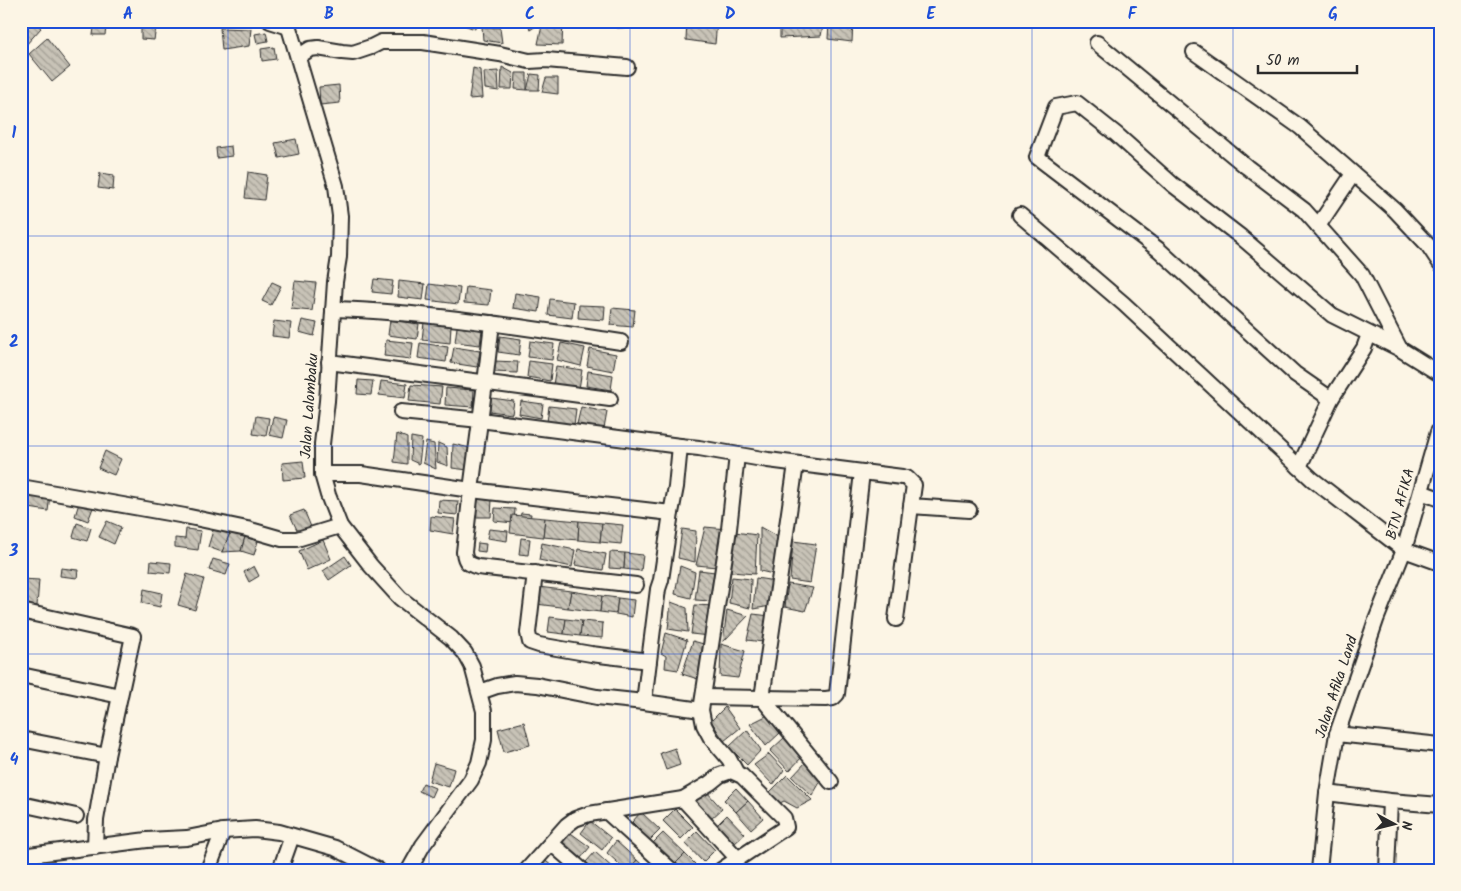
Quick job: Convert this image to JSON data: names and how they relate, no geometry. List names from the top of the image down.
{
  "streets": {
    "street": ["Jalan Lalombaku", "BTN AFIKA", "Jalan Afika Land"]
  },
  "crossings": [
    ["BTN AFIKA", "Jalan Afika Land"]
  ],
  "scale_bar": "50 m",
  "north": "right",
  "grid": {
    "columns": [
      "A",
      "B",
      "C",
      "D",
      "E",
      "F",
      "G"
    ],
    "rows": [
      "1",
      "2",
      "3",
      "4"
    ]
  }
}
